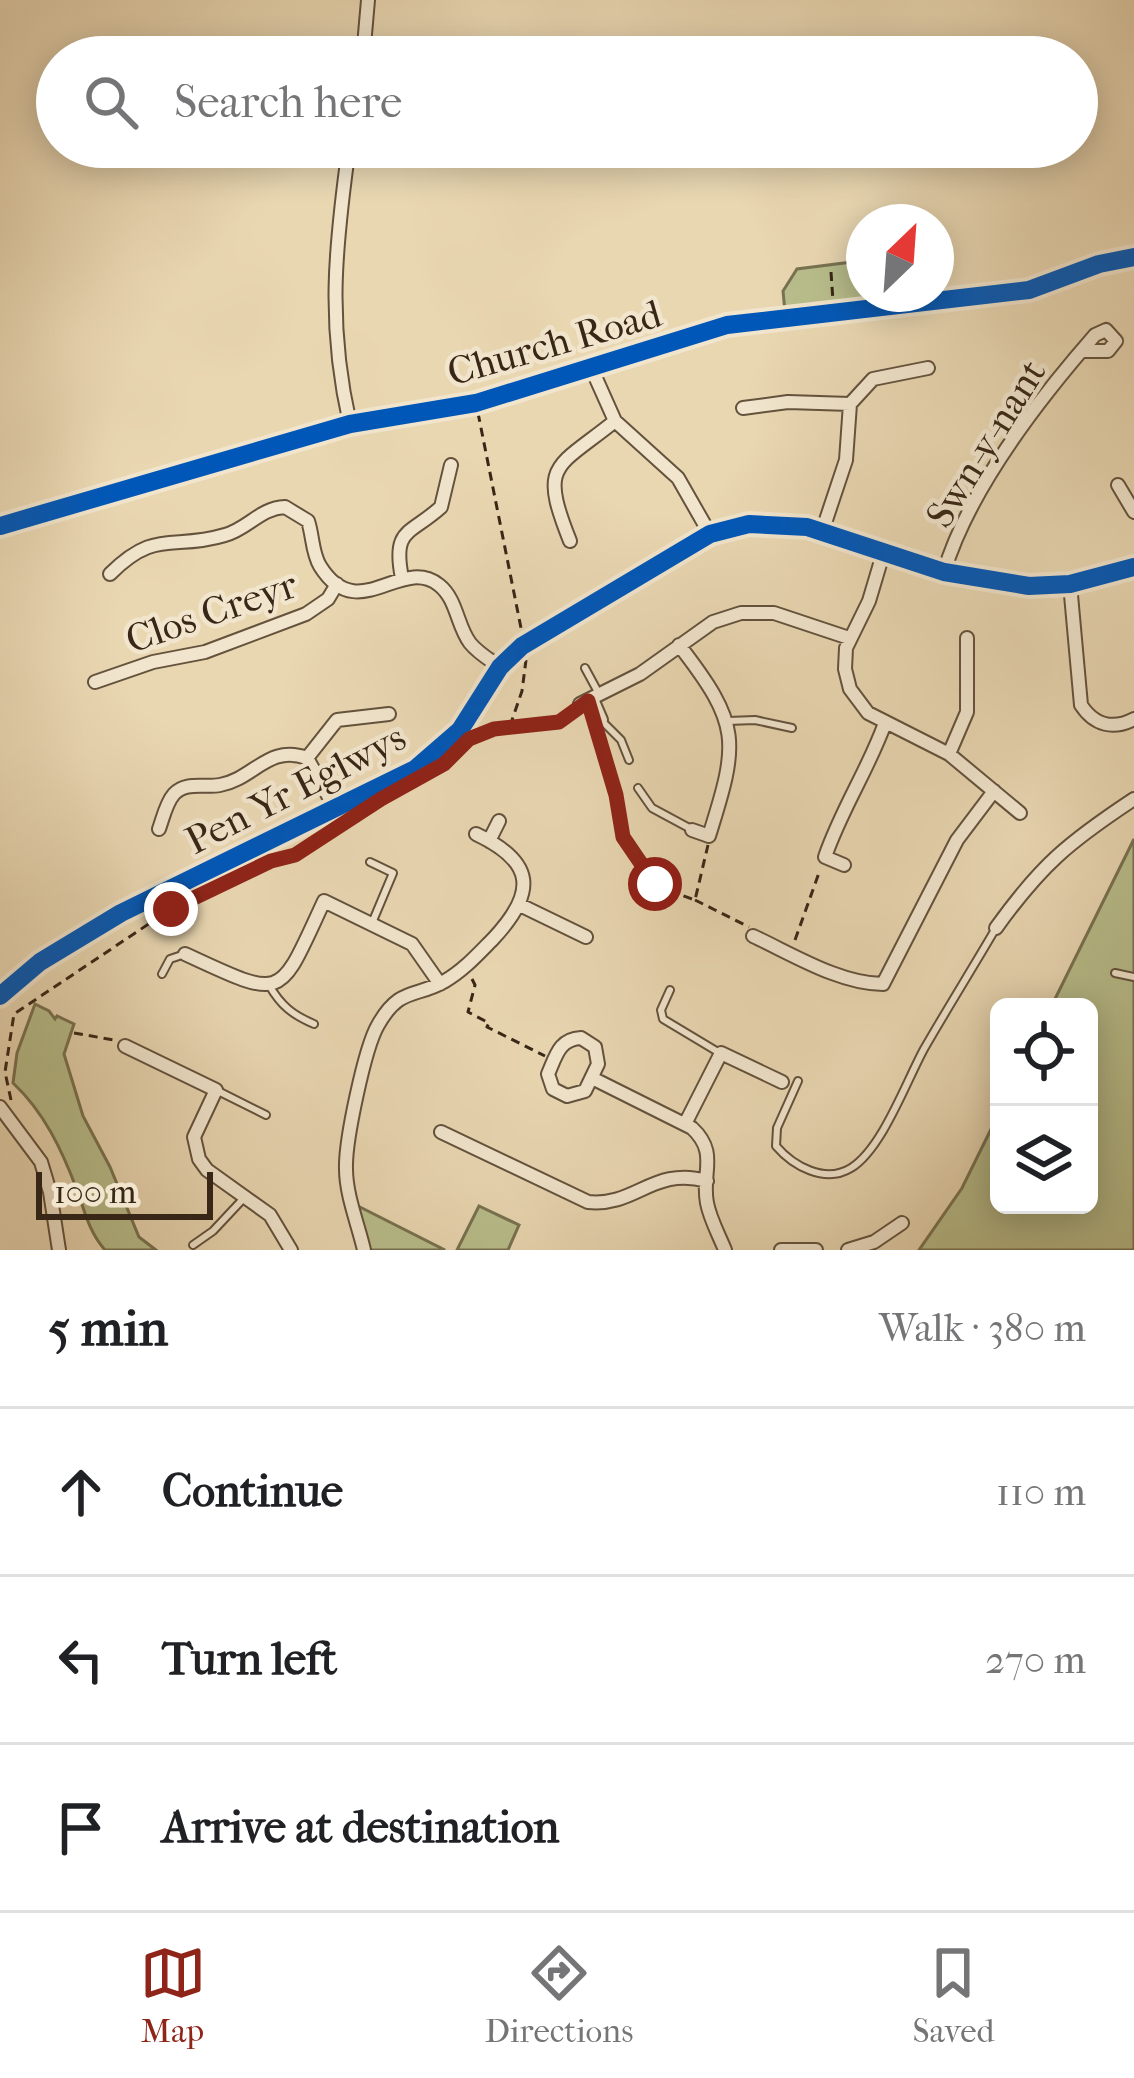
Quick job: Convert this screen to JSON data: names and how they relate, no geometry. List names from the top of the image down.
{
  "streets": {
    "street": [
      "Church Road",
      "Swn-y-nant",
      "Clos Creyr",
      "Pen Yr Eglwys"
    ]
  },
  "crossings": [
    ["Swn-y-nant", "Pen Yr Eglwys"]
  ],
  "scale_bar": "100 m",
  "north": "top right",
  "page": {
    "search": "Search here",
    "scale": "100 m",
    "heading": ["5 min", "Walk · 380 m"],
    "list": [
      ["Continue", "110 m"],
      ["Turn left", "270 m"],
      "Arrive at destination"
    ],
    "nav": ["Map", "Directions", "Saved"]
  }
}
